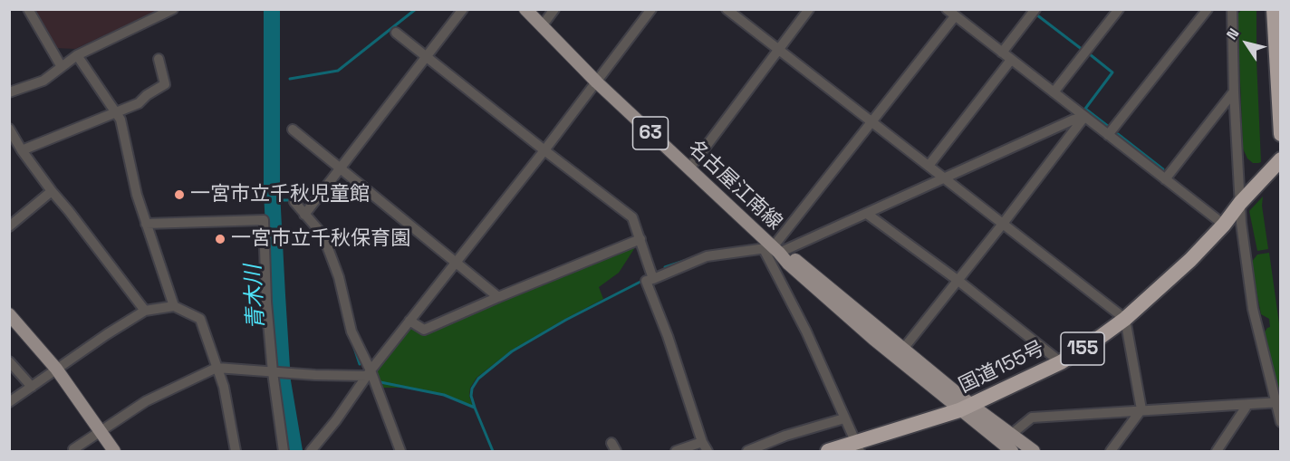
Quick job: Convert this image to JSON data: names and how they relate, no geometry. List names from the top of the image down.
{
  "streets": {
    "highway": ["155", "国道155号"],
    "main road": ["63", "名古屋江南線"]
  },
  "crossings": [
    ["名古屋江南線", "国道155号"]
  ],
  "water": ["青木川"],
  "places": ["一宮市立千秋児童館", "一宮市立千秋保育園"],
  "north": "top left"
}
